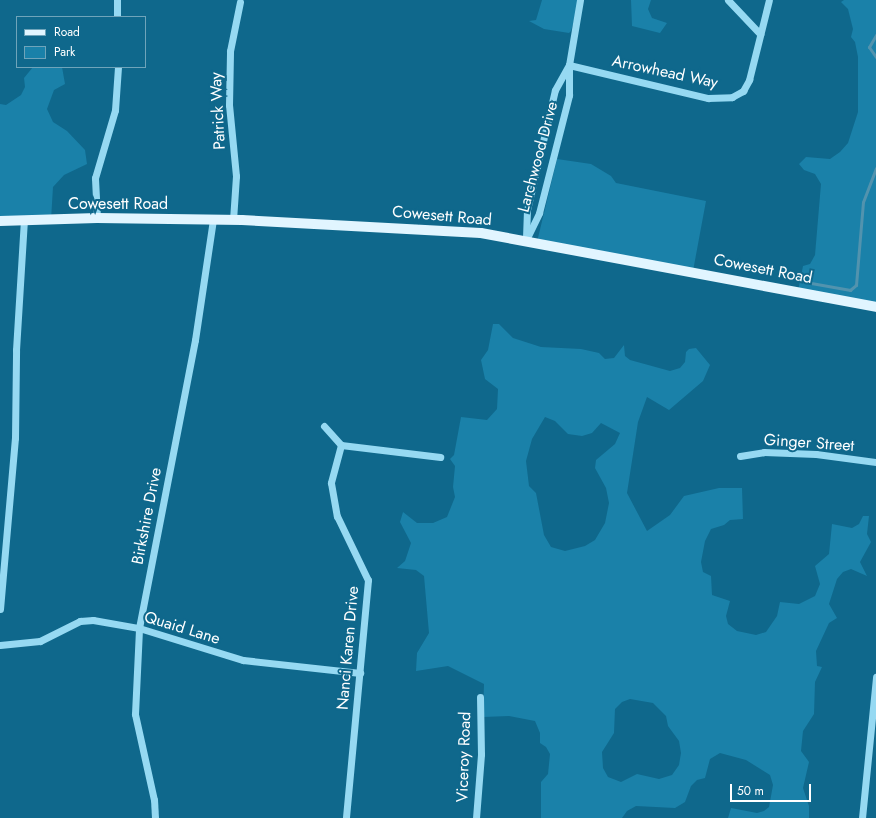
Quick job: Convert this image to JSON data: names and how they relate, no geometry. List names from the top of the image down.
{
  "streets": {
    "main road": ["Cowesett Road"],
    "street": [
      "Arrowhead Way",
      "Patrick Way",
      "Larchwood Drive",
      "Ginger Street",
      "Birkshire Drive",
      "Quaid Lane",
      "Nanci Karen Drive",
      "Viceroy Road"
    ]
  },
  "crossings": [
    ["Arrowhead Way", "Larchwood Drive"],
    ["Patrick Way", "Cowesett Road"],
    ["Larchwood Drive", "Cowesett Road"],
    ["Cowesett Road", "Birkshire Drive"],
    ["Birkshire Drive", "Quaid Lane"],
    ["Quaid Lane", "Nanci Karen Drive"]
  ],
  "legend": ["Road", "Park"],
  "scale_bar": "50 m"
}
